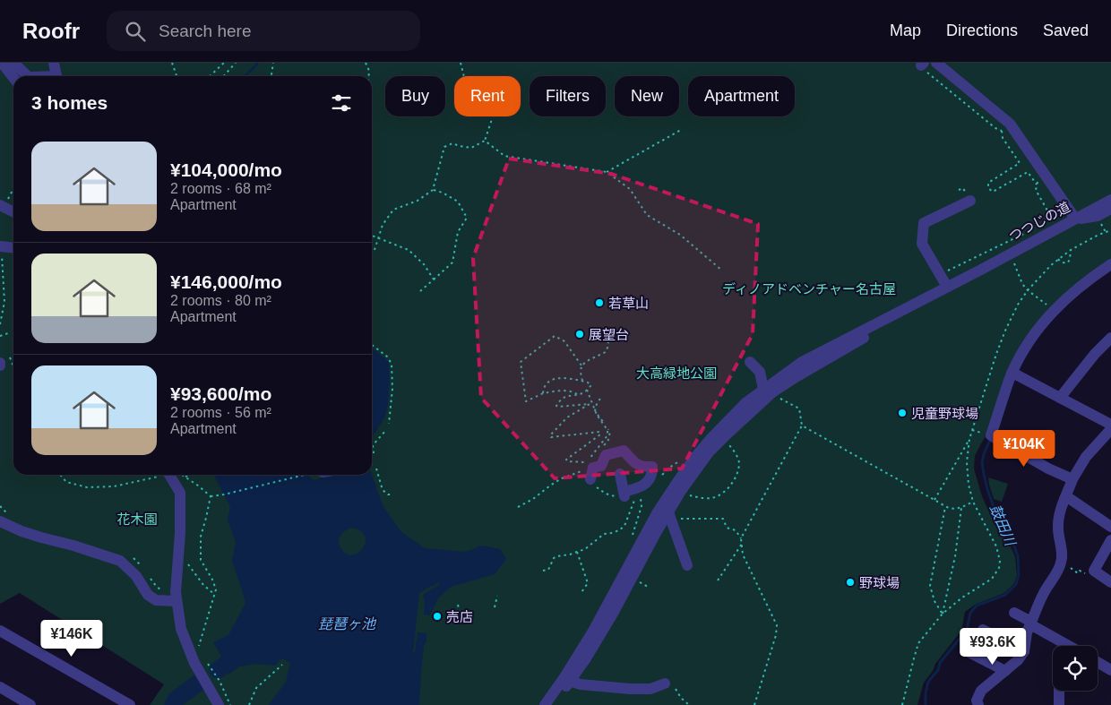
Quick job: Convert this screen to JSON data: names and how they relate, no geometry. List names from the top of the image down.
{
  "streets": {
    "street": ["つつじの道"]
  },
  "water": ["鼓田川", "琵琶ヶ池"],
  "parks": ["ディノアドベンチャー名古屋", "大高緑地公園", "花木園"],
  "places": [
    "若草山",
    "展望台",
    "児童野球場",
    "野球場",
    "売店"
  ],
  "page": {
    "header": "Roofr",
    "search": "Search here",
    "nav": ["Map", "Directions", "Saved"],
    "chip": [
      "Buy",
      "Rent",
      "Filters",
      "New",
      "Apartment"
    ],
    "heading": "3 homes",
    "list": [
      {
        "name": "¥104,000/mo",
        "note": "2 rooms · 68 m² · Apartment"
      },
      {
        "name": "¥146,000/mo",
        "note": "2 rooms · 80 m² · Apartment"
      },
      {
        "name": "¥93,600/mo",
        "note": "2 rooms · 56 m² · Apartment"
      }
    ],
    "price": ["¥104K", "¥146K", "¥93.6K"]
  }
}
